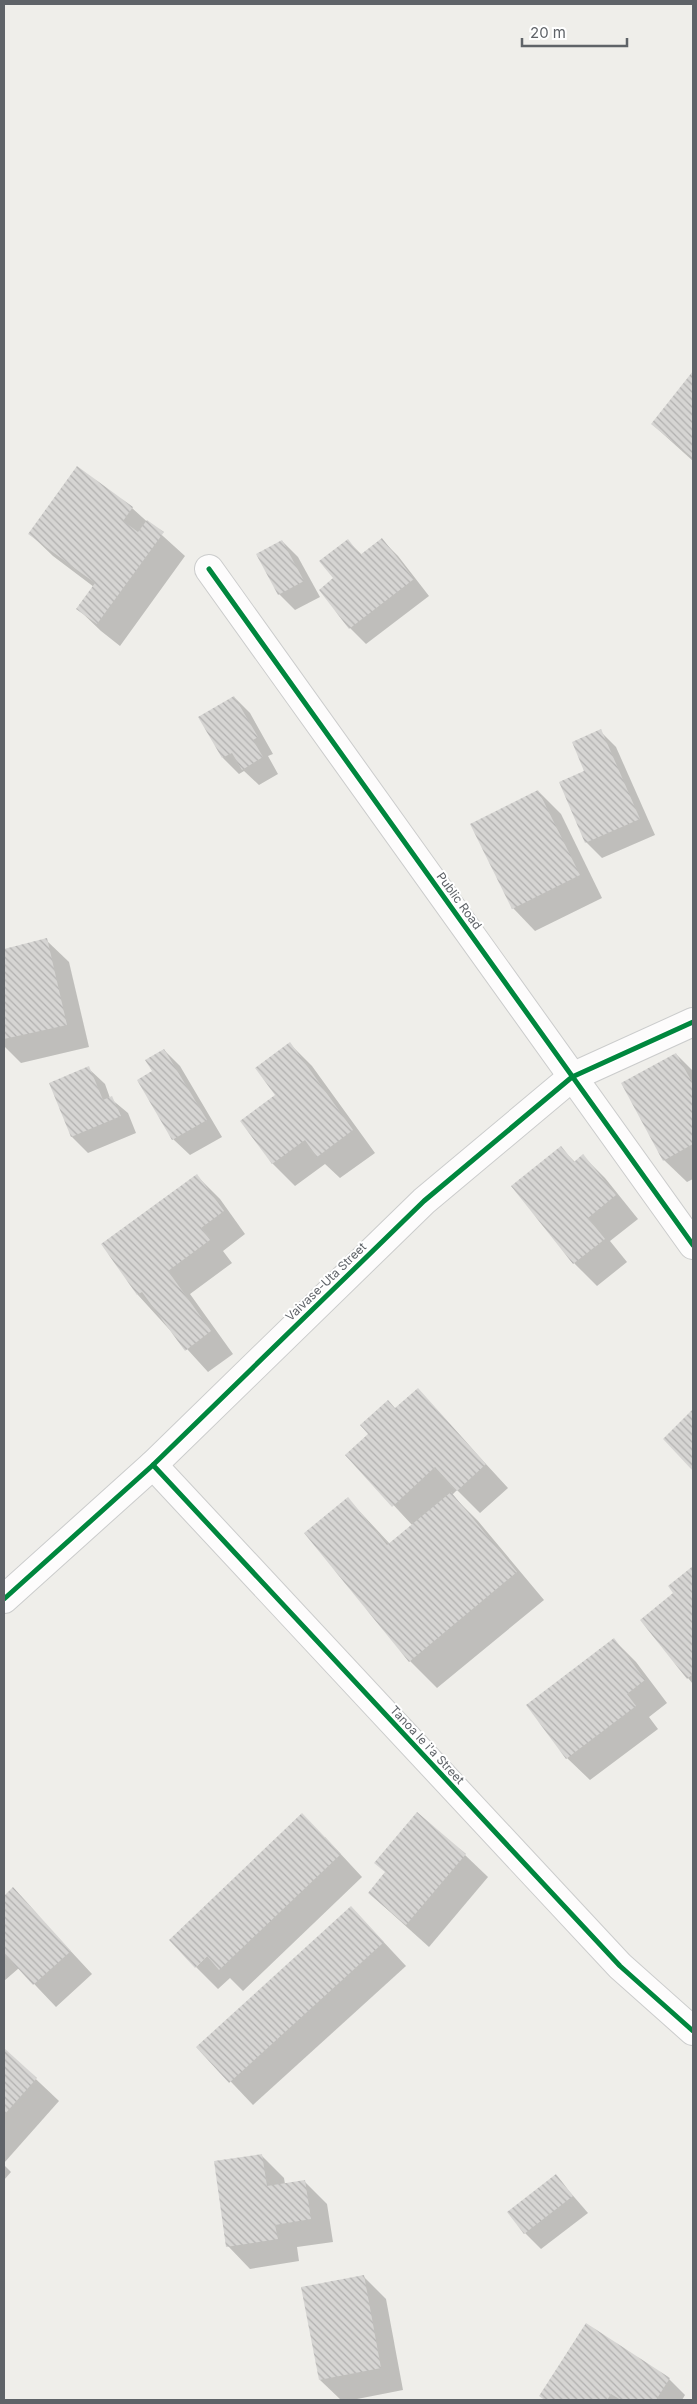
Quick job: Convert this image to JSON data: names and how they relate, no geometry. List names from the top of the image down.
{
  "streets": {
    "street": ["Public Road", "Vaivase-Uta Street", "Tanoa le i'a Street"]
  },
  "crossings": [
    ["Public Road", "Vaivase-Uta Street"],
    ["Vaivase-Uta Street", "Tanoa le i'a Street"]
  ],
  "scale_bar": "20 m"
}
